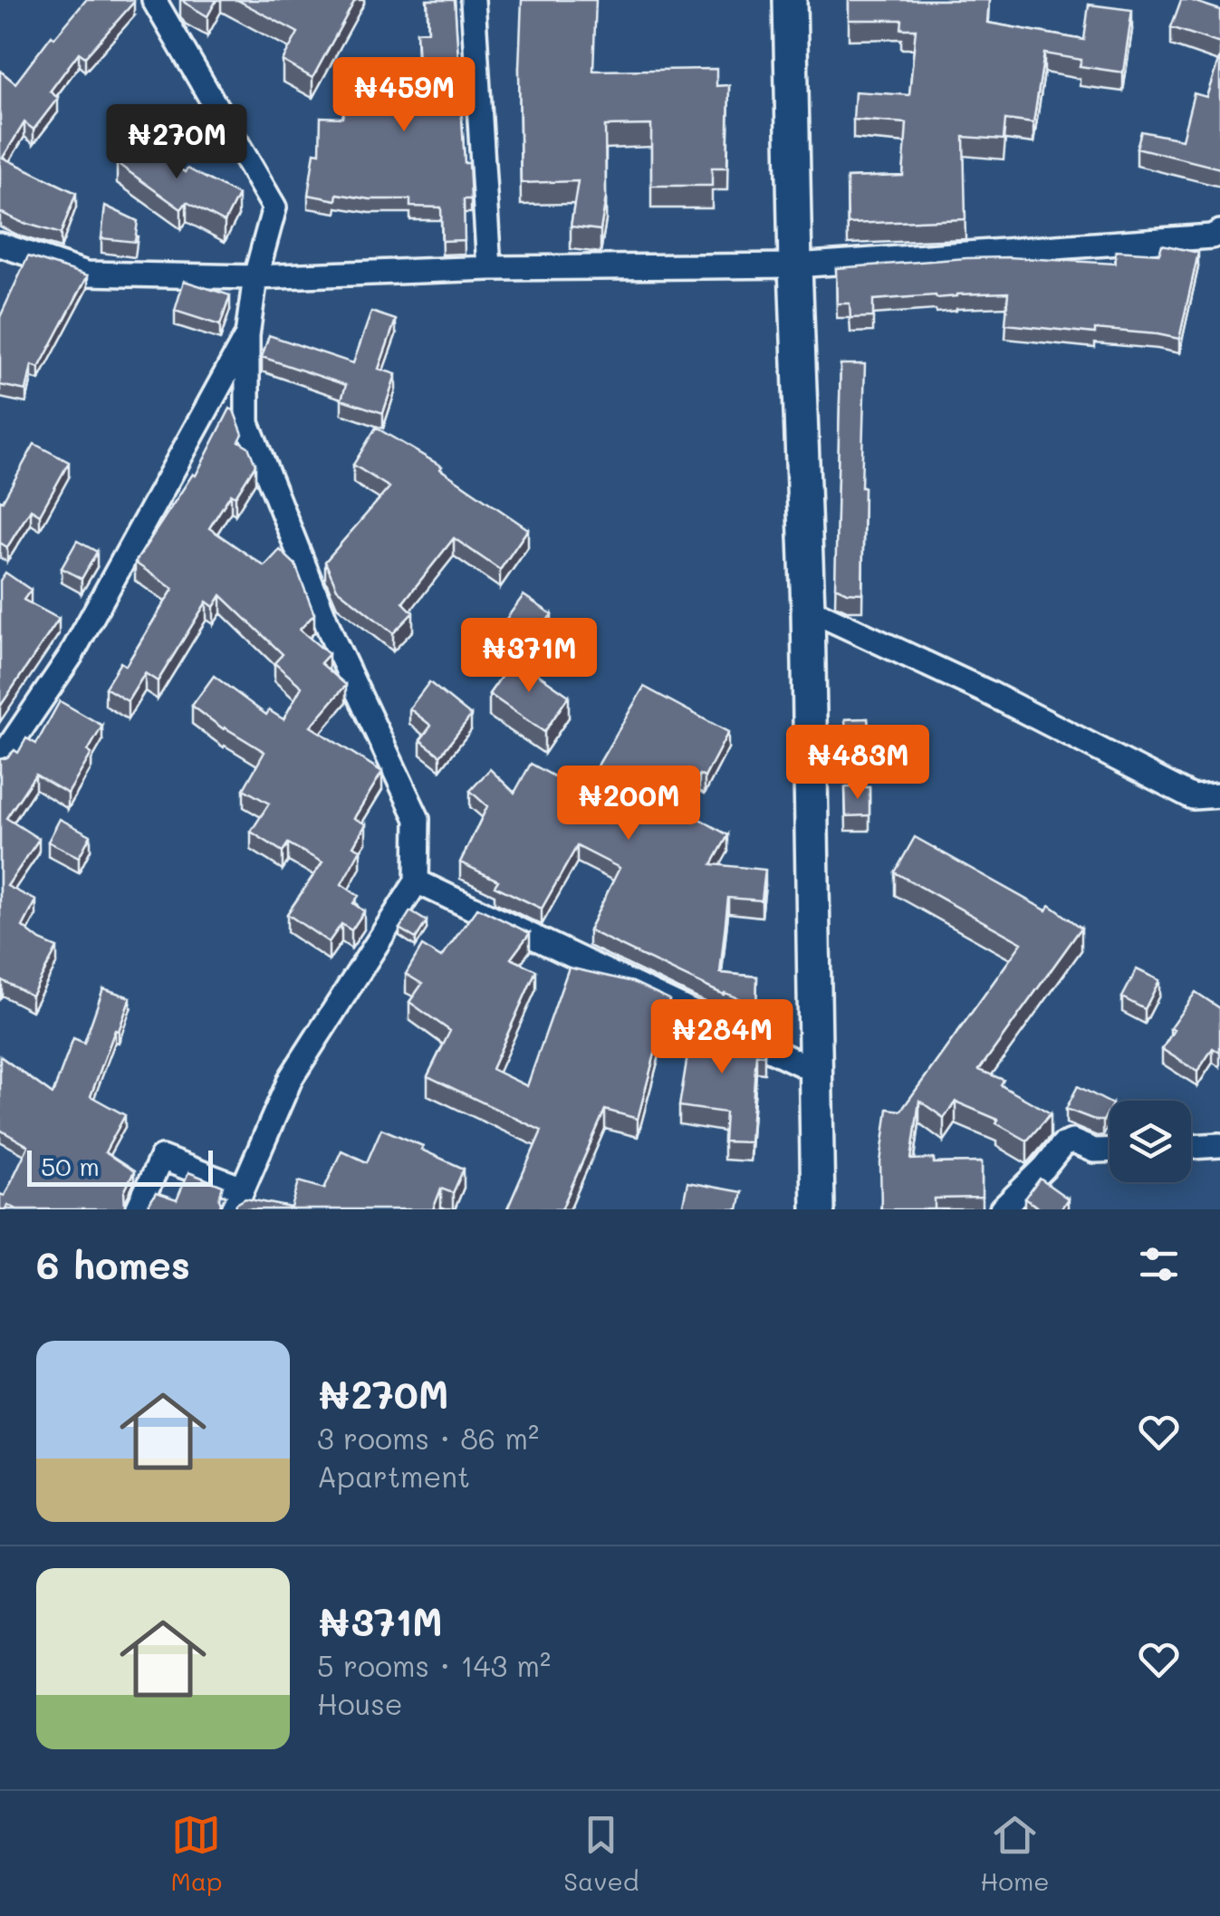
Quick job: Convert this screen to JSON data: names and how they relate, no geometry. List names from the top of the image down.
{
  "scale_bar": "50 m",
  "page": {
    "price": [
      "₦459M",
      "₦270M",
      "₦371M",
      "₦483M",
      "₦200M",
      "₦284M"
    ],
    "scale": "50 m",
    "heading": "6 homes",
    "list": [
      {
        "name": "₦270M",
        "note": "3 rooms · 86 m² · Apartment"
      },
      {
        "name": "₦371M",
        "note": "5 rooms · 143 m² · House"
      }
    ],
    "tabs": ["Map", "Saved", "Home"]
  }
}
